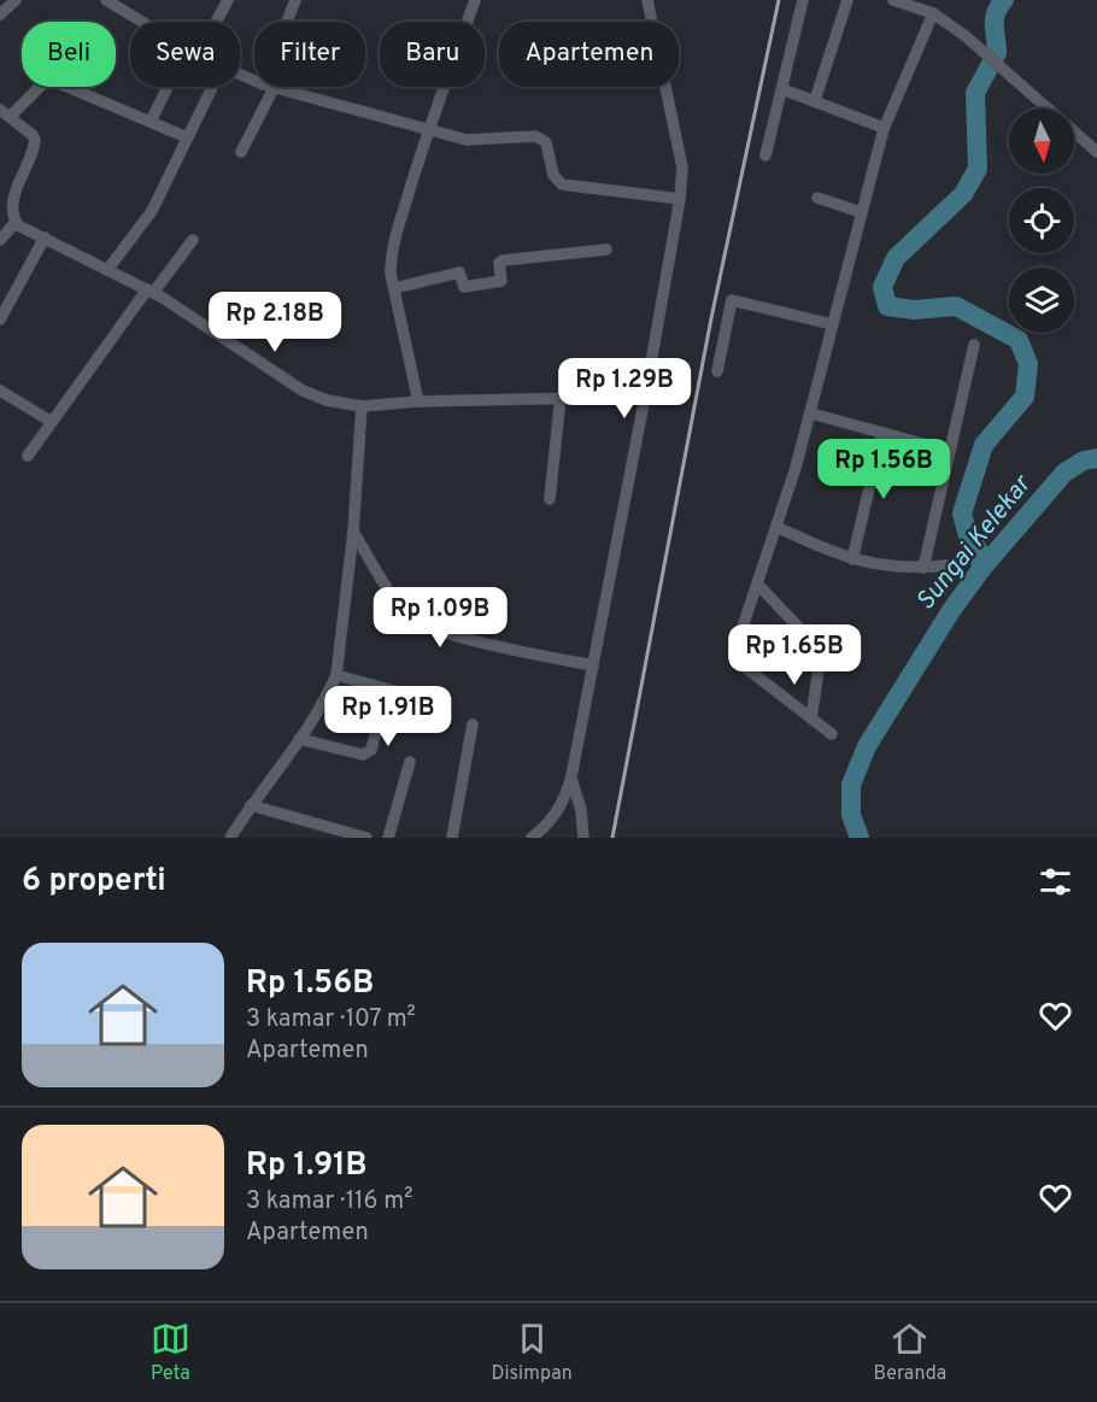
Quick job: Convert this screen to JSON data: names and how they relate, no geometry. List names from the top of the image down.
{
  "water": ["Sungai Kelekar"],
  "north": "bottom",
  "page": {
    "chip": [
      "Beli",
      "Sewa",
      "Filter",
      "Baru",
      "Apartemen"
    ],
    "price": [
      "Rp 2.18B",
      "Rp 1.29B",
      "Rp 1.56B",
      "Rp 1.09B",
      "Rp 1.65B",
      "Rp 1.91B"
    ],
    "heading": "6 properti",
    "list": [
      {
        "name": "Rp 1.56B",
        "note": "3 kamar · 107 m² · Apartemen"
      },
      {
        "name": "Rp 1.91B",
        "note": "3 kamar · 116 m² · Apartemen"
      }
    ],
    "tabs": ["Peta", "Disimpan", "Beranda"]
  }
}
